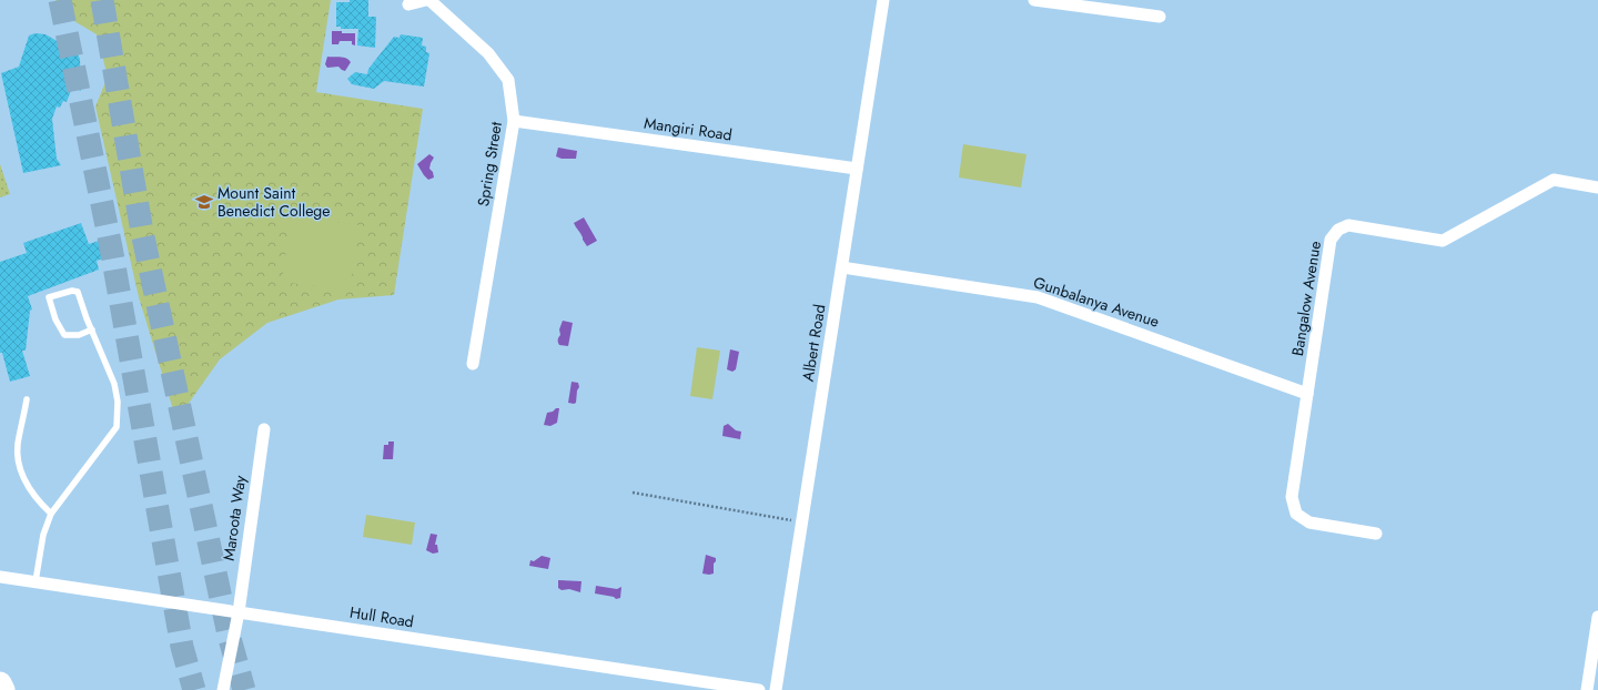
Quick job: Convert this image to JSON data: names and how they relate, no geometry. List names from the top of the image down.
{
  "streets": {
    "street": [
      "Mangiri Road",
      "Spring Street",
      "Bangalow Avenue",
      "Gunbalanya Avenue",
      "Albert Road",
      "Maroota Way",
      "Hull Road"
    ]
  },
  "crossings": [
    ["Mangiri Road", "Spring Street"],
    ["Mangiri Road", "Albert Road"],
    ["Bangalow Avenue", "Gunbalanya Avenue"],
    ["Gunbalanya Avenue", "Albert Road"],
    ["Maroota Way", "Hull Road"]
  ],
  "places": {
    "school or university": ["Mount Saint Benedict College"]
  }
}
